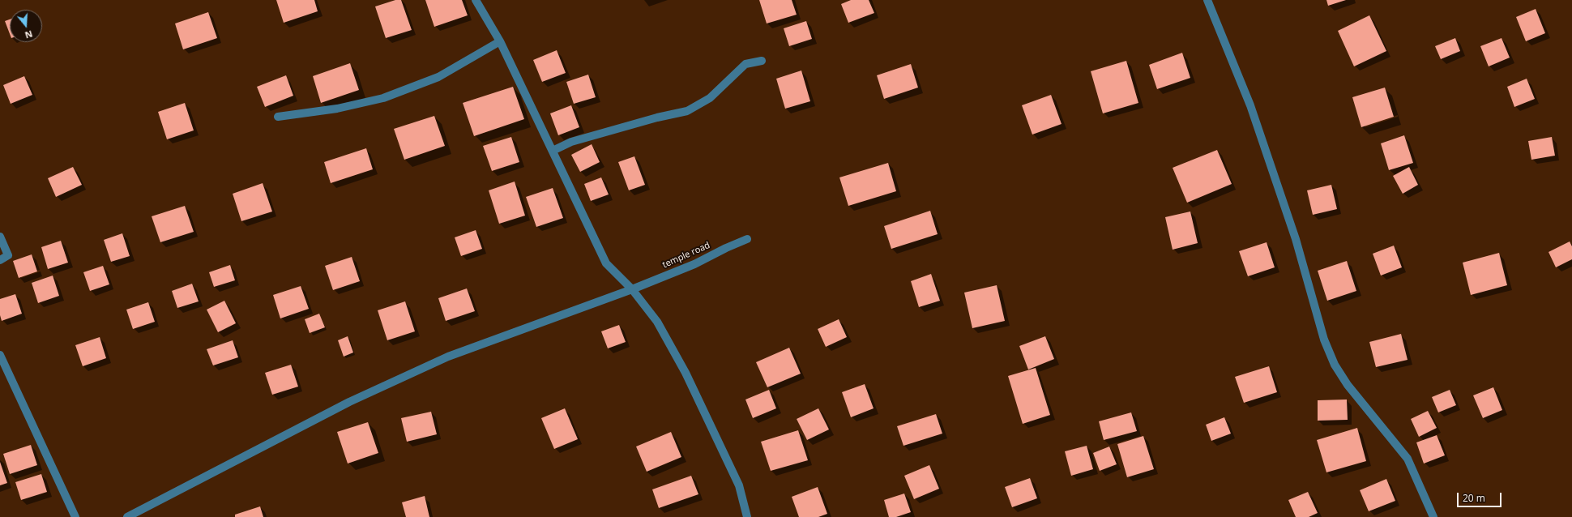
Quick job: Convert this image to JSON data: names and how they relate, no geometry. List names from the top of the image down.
{
  "streets": {
    "street": ["temple road"]
  },
  "scale_bar": "20 m",
  "north": "bottom"
}
